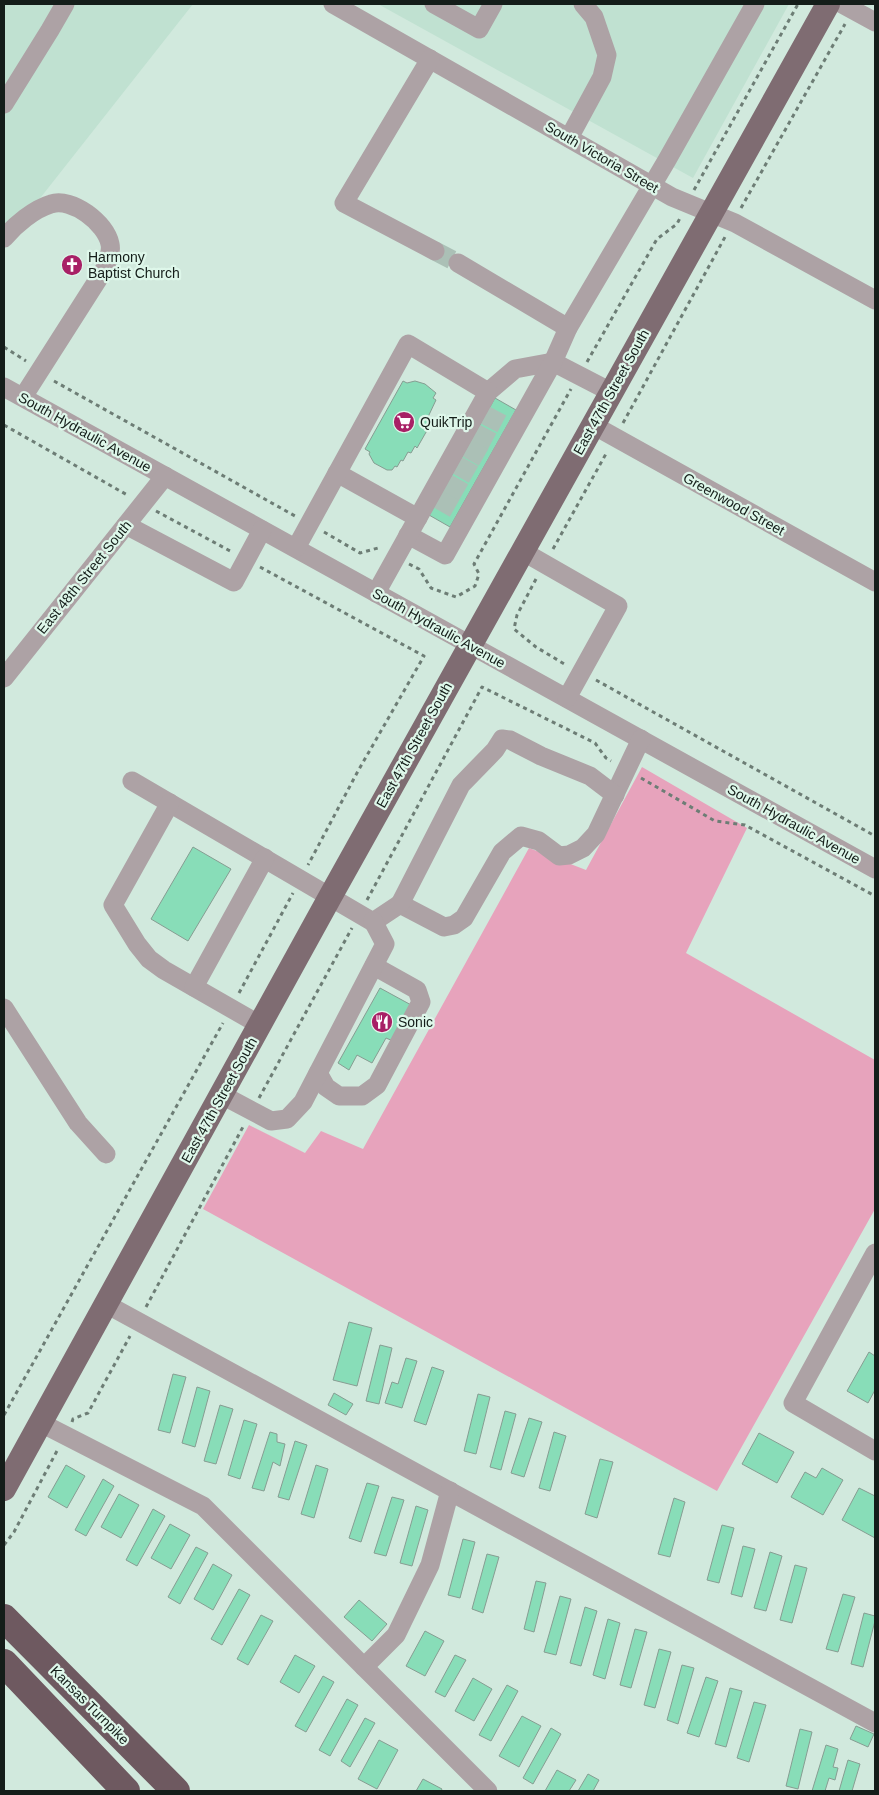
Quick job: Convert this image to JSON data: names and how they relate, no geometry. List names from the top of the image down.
{
  "streets": {
    "highway": ["Kansas Turnpike"],
    "main road": ["East 47th Street South"],
    "street": [
      "South Victoria Street",
      "South Hydraulic Avenue",
      "Greenwood Street",
      "East 48th Street South"
    ]
  },
  "crossings": [
    ["South Victoria Street", "East 47th Street South"],
    ["East 47th Street South", "South Hydraulic Avenue"],
    ["East 47th Street South", "Greenwood Street"],
    ["South Hydraulic Avenue", "East 48th Street South"]
  ],
  "places": {
    "church": ["Harmony Baptist Church"],
    "supermarket": ["QuikTrip"],
    "restaurant": ["Sonic"]
  }
}
